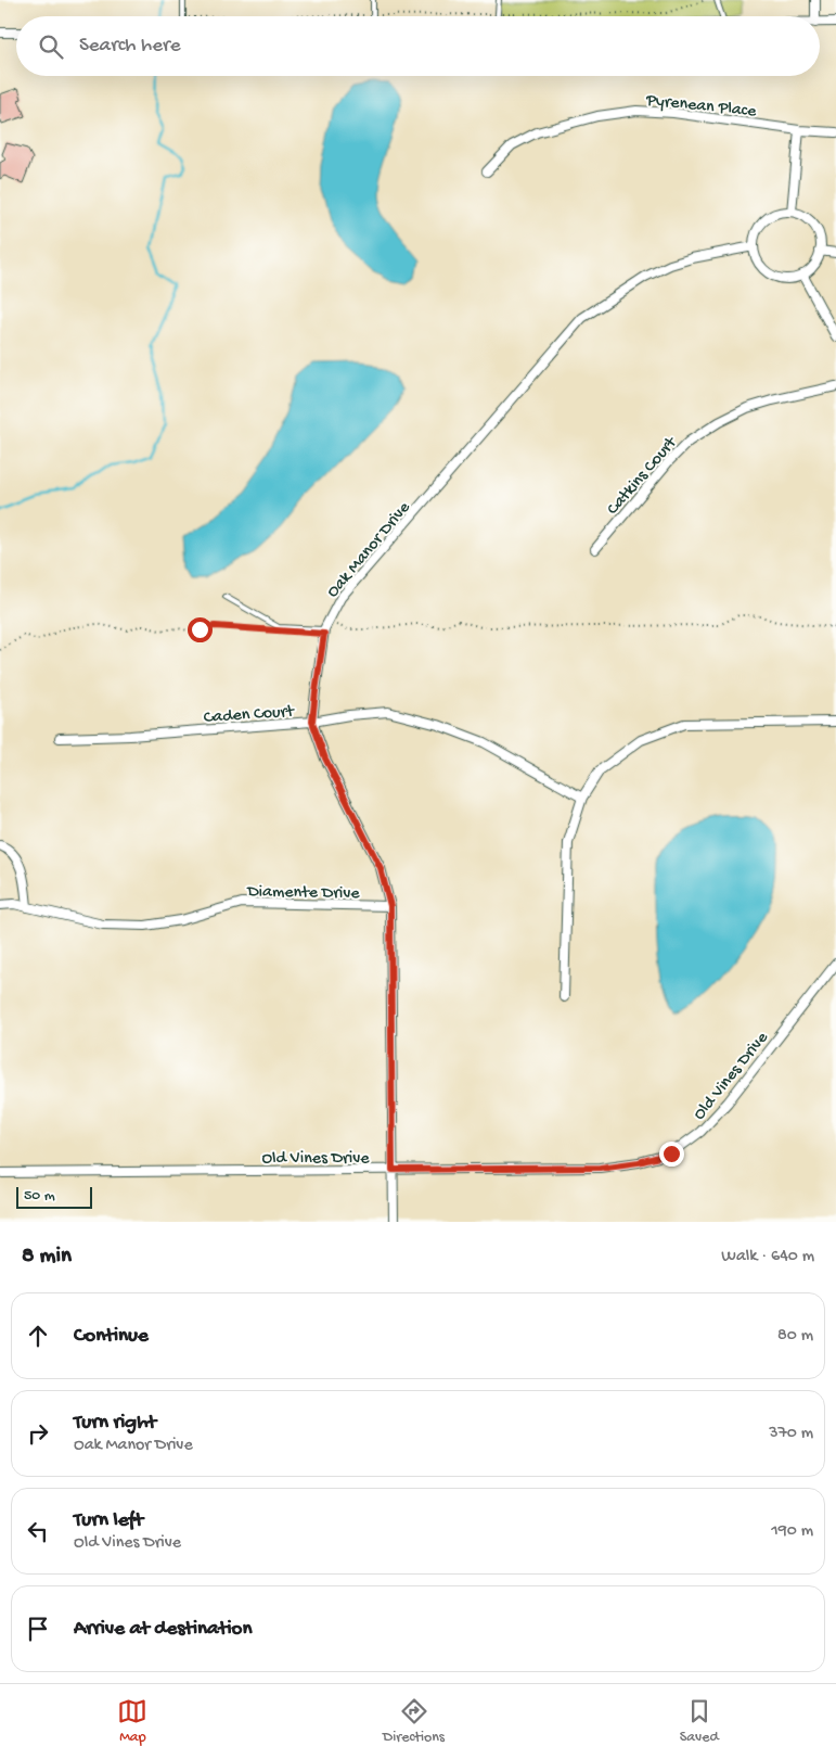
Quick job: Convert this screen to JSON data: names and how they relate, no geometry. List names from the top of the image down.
{
  "streets": {
    "street": [
      "Pyrenean Place",
      "Catkins Court",
      "Oak Manor Drive",
      "Caden Court",
      "Diamente Drive",
      "Old Vines Drive"
    ]
  },
  "crossings": [
    ["Oak Manor Drive", "Caden Court"],
    ["Oak Manor Drive", "Diamente Drive"],
    ["Oak Manor Drive", "Old Vines Drive"]
  ],
  "scale_bar": "50 m",
  "page": {
    "search": "Search here",
    "scale": "50 m",
    "heading": ["8 min", "Walk · 640 m"],
    "list": [
      ["Continue", "80 m"],
      ["Turn right", "Oak Manor Drive", "370 m"],
      ["Turn left", "Old Vines Drive", "190 m"],
      "Arrive at destination"
    ],
    "nav": ["Map", "Directions", "Saved"]
  }
}
